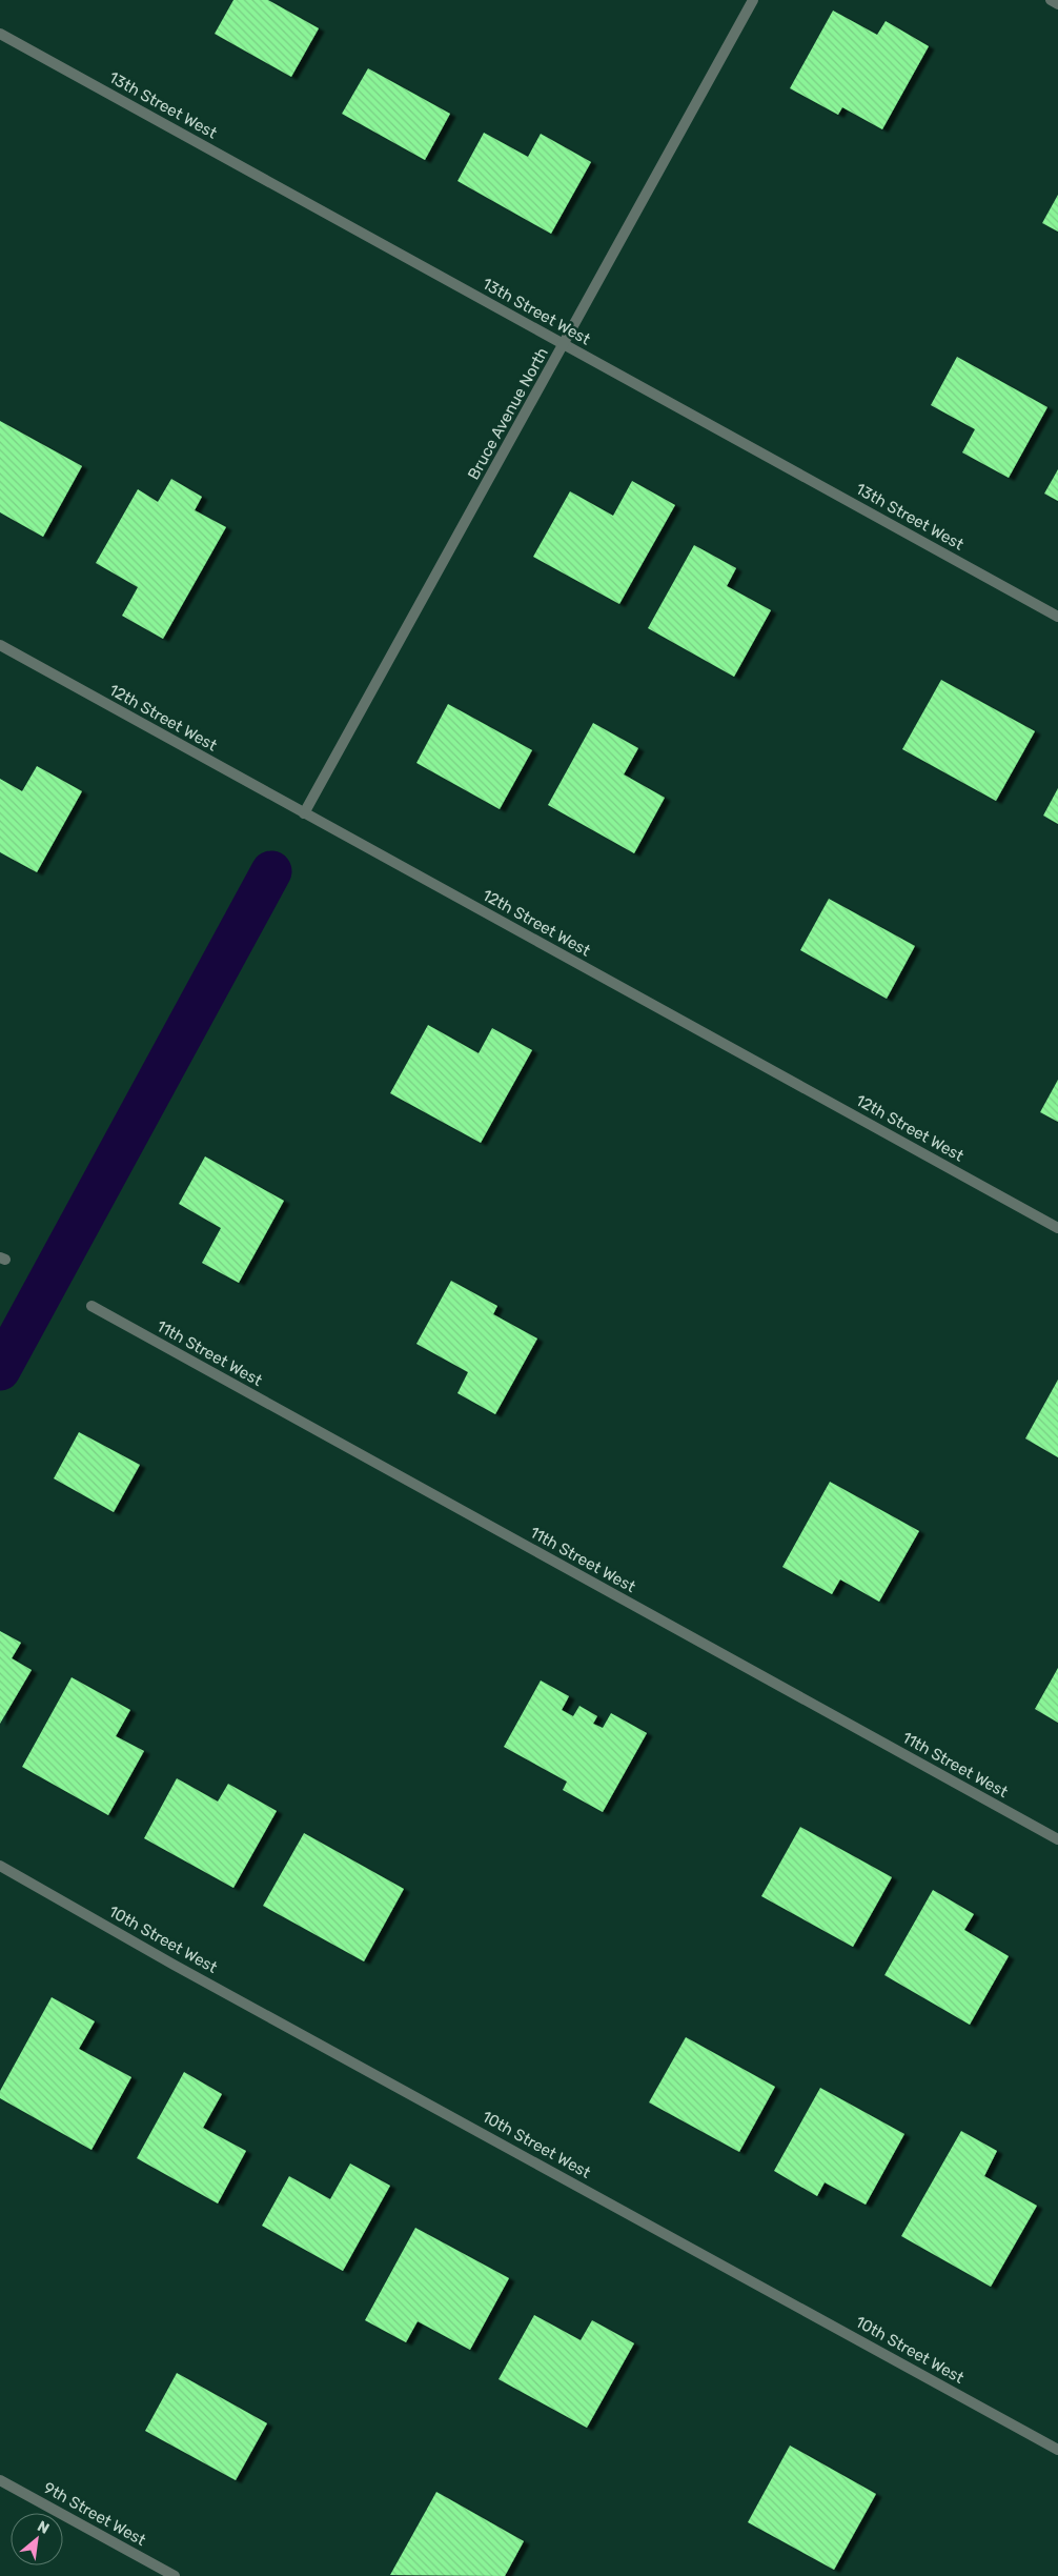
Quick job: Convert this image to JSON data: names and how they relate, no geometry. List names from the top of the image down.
{
  "streets": {
    "street": [
      "13th Street West",
      "Bruce Avenue North",
      "12th Street West",
      "11th Street West",
      "10th Street West",
      "9th Street West"
    ]
  },
  "crossings": [
    ["13th Street West", "Bruce Avenue North"],
    ["Bruce Avenue North", "12th Street West"]
  ],
  "north": "top right"
}
